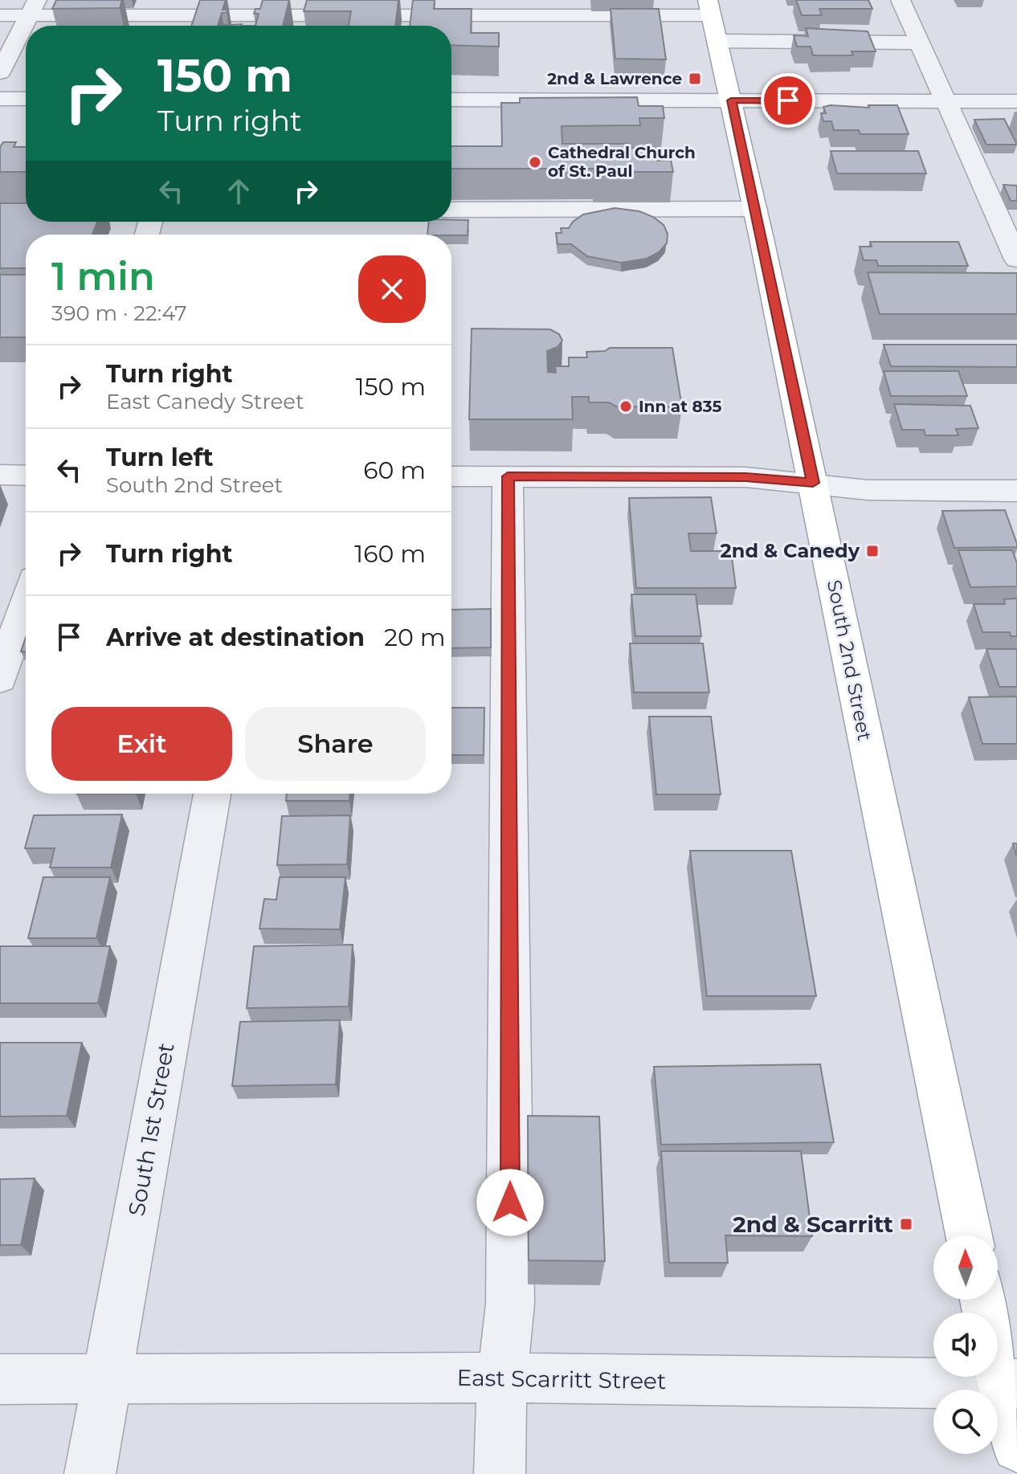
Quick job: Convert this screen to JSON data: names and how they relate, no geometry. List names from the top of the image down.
{
  "streets": {
    "main road": ["South 2nd Street"],
    "street": ["South 1st Street", "East Scarritt Street"]
  },
  "crossings": [
    ["South 1st Street", "East Scarritt Street"]
  ],
  "places": {
    "transit": ["2nd & Lawrence", "2nd & Canedy", "2nd & Scarritt"],
    "other": ["Cathedral Church of St. Paul", "Inn at 835"]
  },
  "north": "top",
  "page": {
    "turn": ["150 m", "Turn right"],
    "heading": ["1 min", "390 m · 22:47"],
    "list": [
      {
        "name": "Turn right",
        "note": "East Canedy Street",
        "value": "150 m"
      },
      {
        "name": "Turn left",
        "note": "South 2nd Street",
        "value": "60 m"
      },
      {
        "name": "Turn right",
        "value": "160 m"
      },
      {
        "name": "Arrive at destination",
        "value": "20 m"
      }
    ],
    "buttons": ["Exit", "Share"]
  }
}
